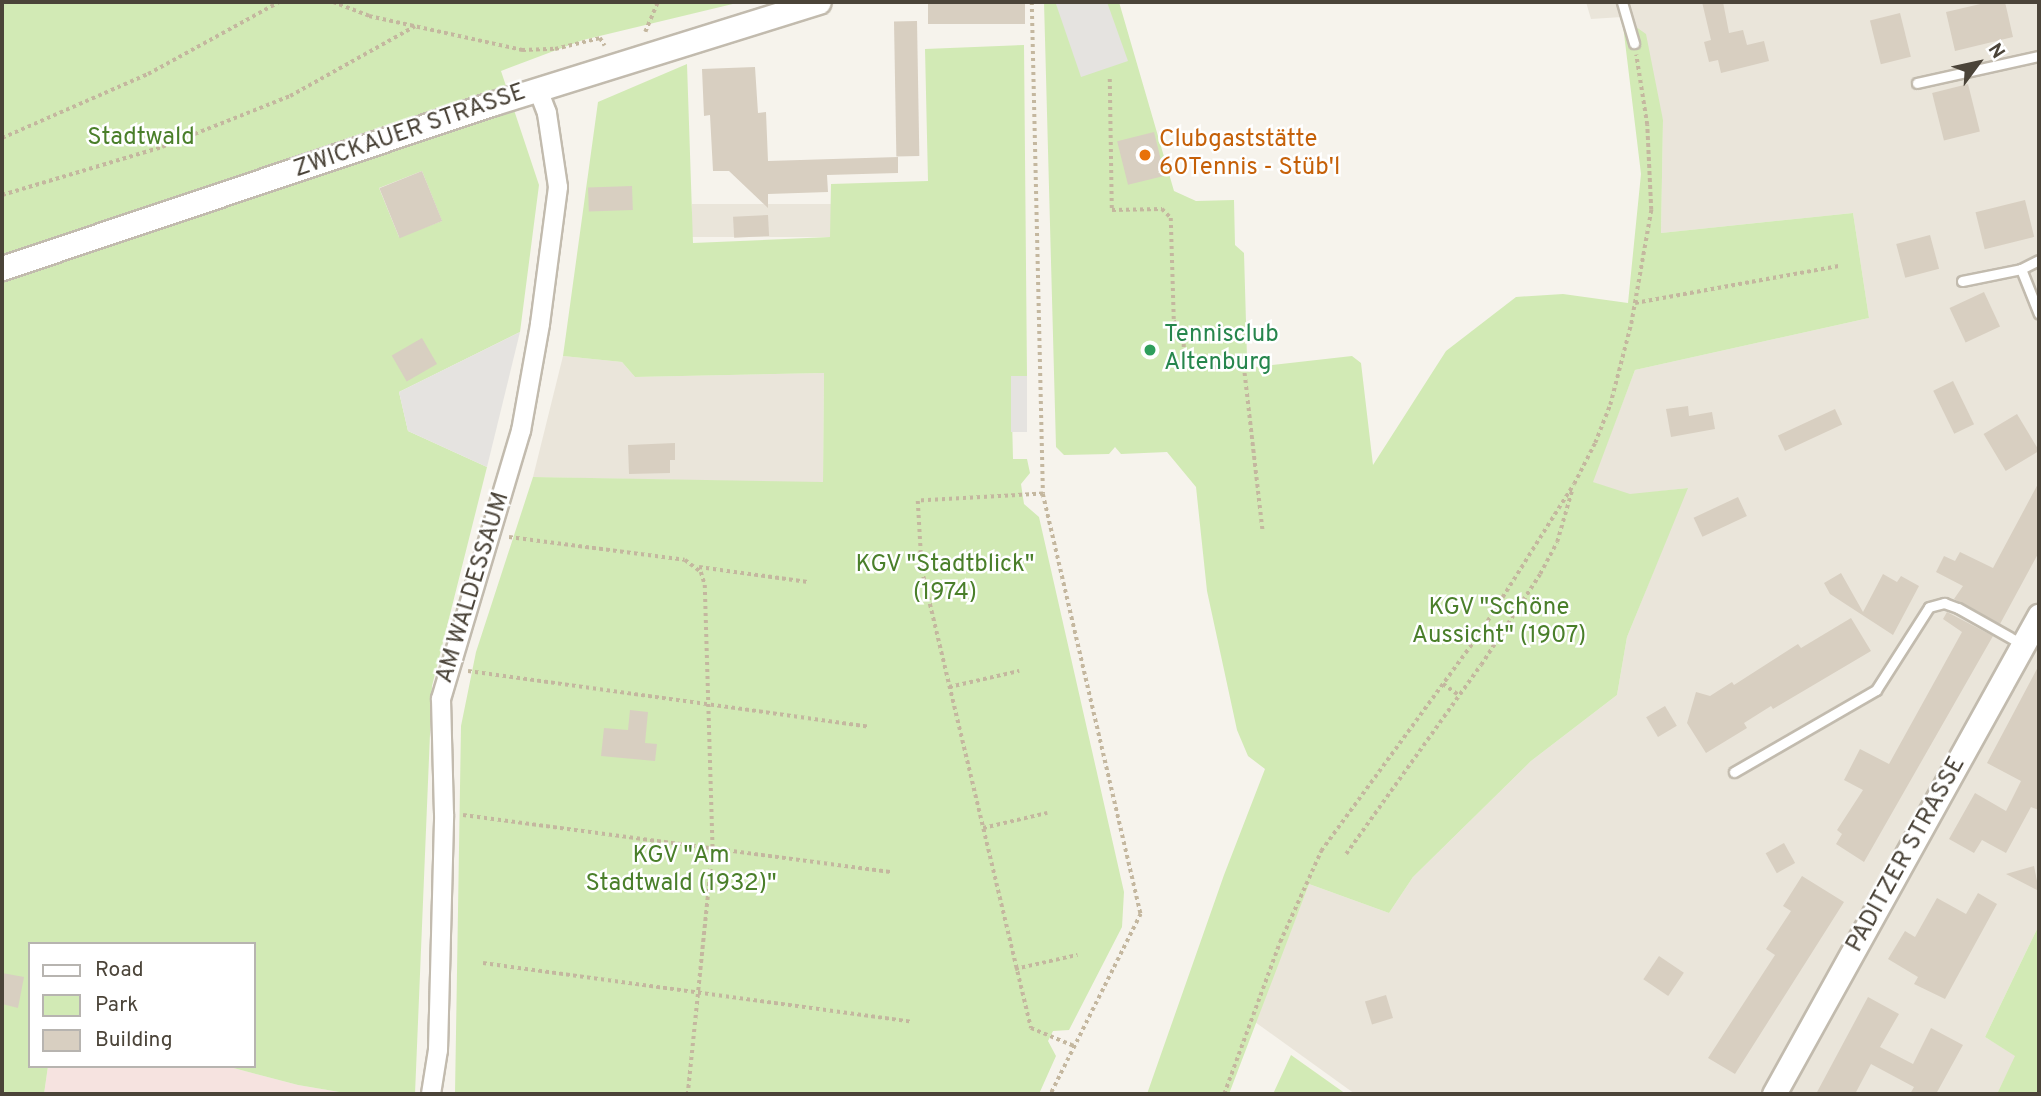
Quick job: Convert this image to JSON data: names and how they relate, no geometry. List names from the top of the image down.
{
  "streets": {
    "street": ["ZWICKAUER STRASSE", "AM WALDESSAUM", "PADITZER STRASSE"]
  },
  "crossings": [
    ["ZWICKAUER STRASSE", "AM WALDESSAUM"]
  ],
  "parks": [
    "Stadtwald",
    "KGV \"Stadtblick\" (1974)",
    "KGV \"Schöne Aussicht\" (1907)",
    "KGV \"Am Stadtwald (1932)\""
  ],
  "places": ["Clubgaststätte 60Tennis - Stüb'l", "Tennisclub Altenburg"],
  "legend": ["Road", "Park", "Building"],
  "north": "top right"
}
